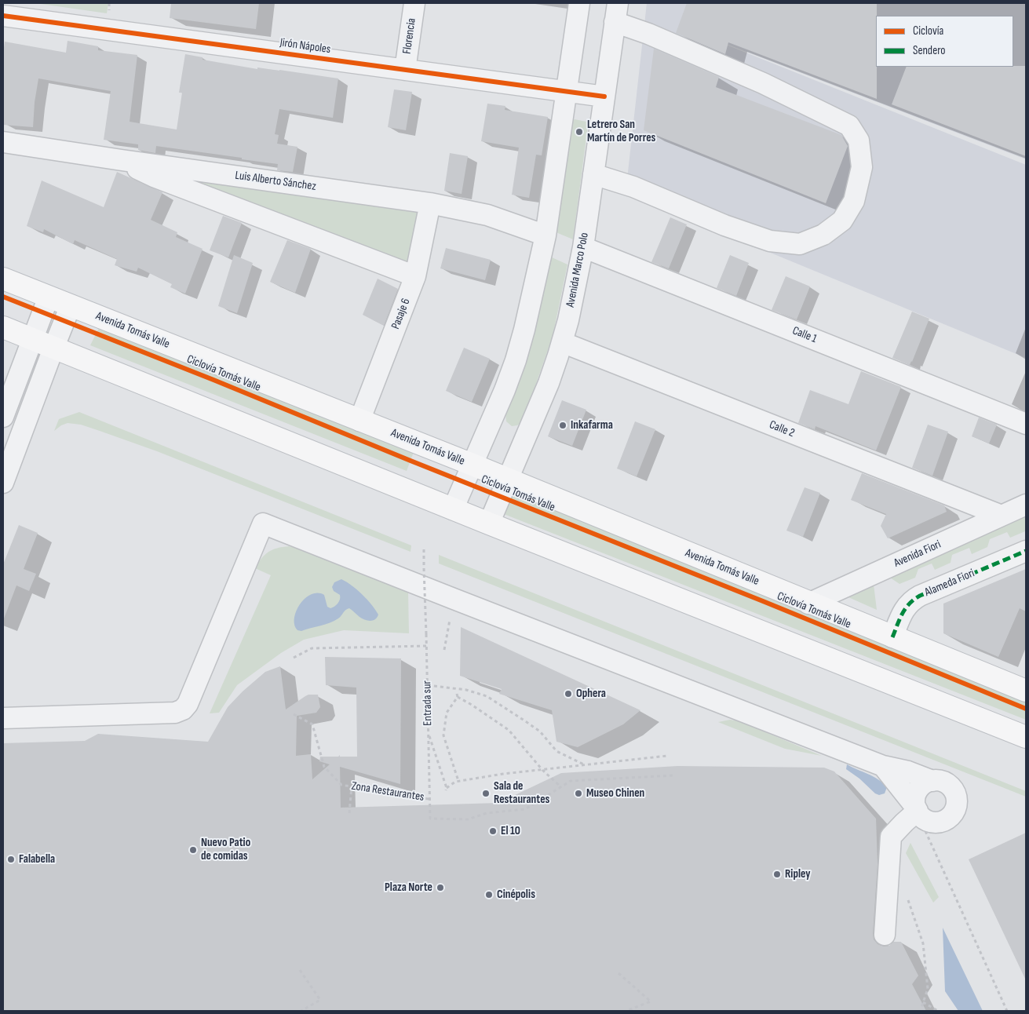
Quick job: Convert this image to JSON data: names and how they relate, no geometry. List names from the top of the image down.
{
  "streets": {
    "main road": ["Avenida Tomás Valle"],
    "street": [
      "Florencia",
      "Jirón Nápoles",
      "Luis Alberto Sánchez",
      "Avenida Marco Polo",
      "Pasaje 6",
      "Calle 1",
      "Calle 2",
      "Avenida Fiori",
      "Alameda Fiori"
    ],
    "path": ["Entrada sur", "Zona Restaurantes"],
    "cycle path": ["Ciclovía Tomás Valle"]
  },
  "crossings": [
    ["Florencia", "Jirón Nápoles"],
    ["Jirón Nápoles", "Avenida Marco Polo"],
    ["Luis Alberto Sánchez", "Pasaje 6"],
    ["Avenida Marco Polo", "Avenida Tomás Valle"],
    ["Avenida Marco Polo", "Calle 1"],
    ["Avenida Marco Polo", "Calle 2"],
    ["Pasaje 6", "Avenida Tomás Valle"],
    ["Avenida Tomás Valle", "Avenida Fiori"],
    ["Avenida Tomás Valle", "Alameda Fiori"],
    ["Calle 2", "Avenida Fiori"],
    ["Entrada sur", "Zona Restaurantes"]
  ],
  "places": [
    "Letrero San Martín de Porres",
    "Inkafarma",
    "Ophera",
    "Sala de Restaurantes",
    "Museo Chinen",
    "El 10",
    "Nuevo Patio de comidas",
    "Falabella",
    "Ripley",
    "Plaza Norte",
    "Cinépolis"
  ],
  "legend": ["Ciclovía", "Sendero"]
}
